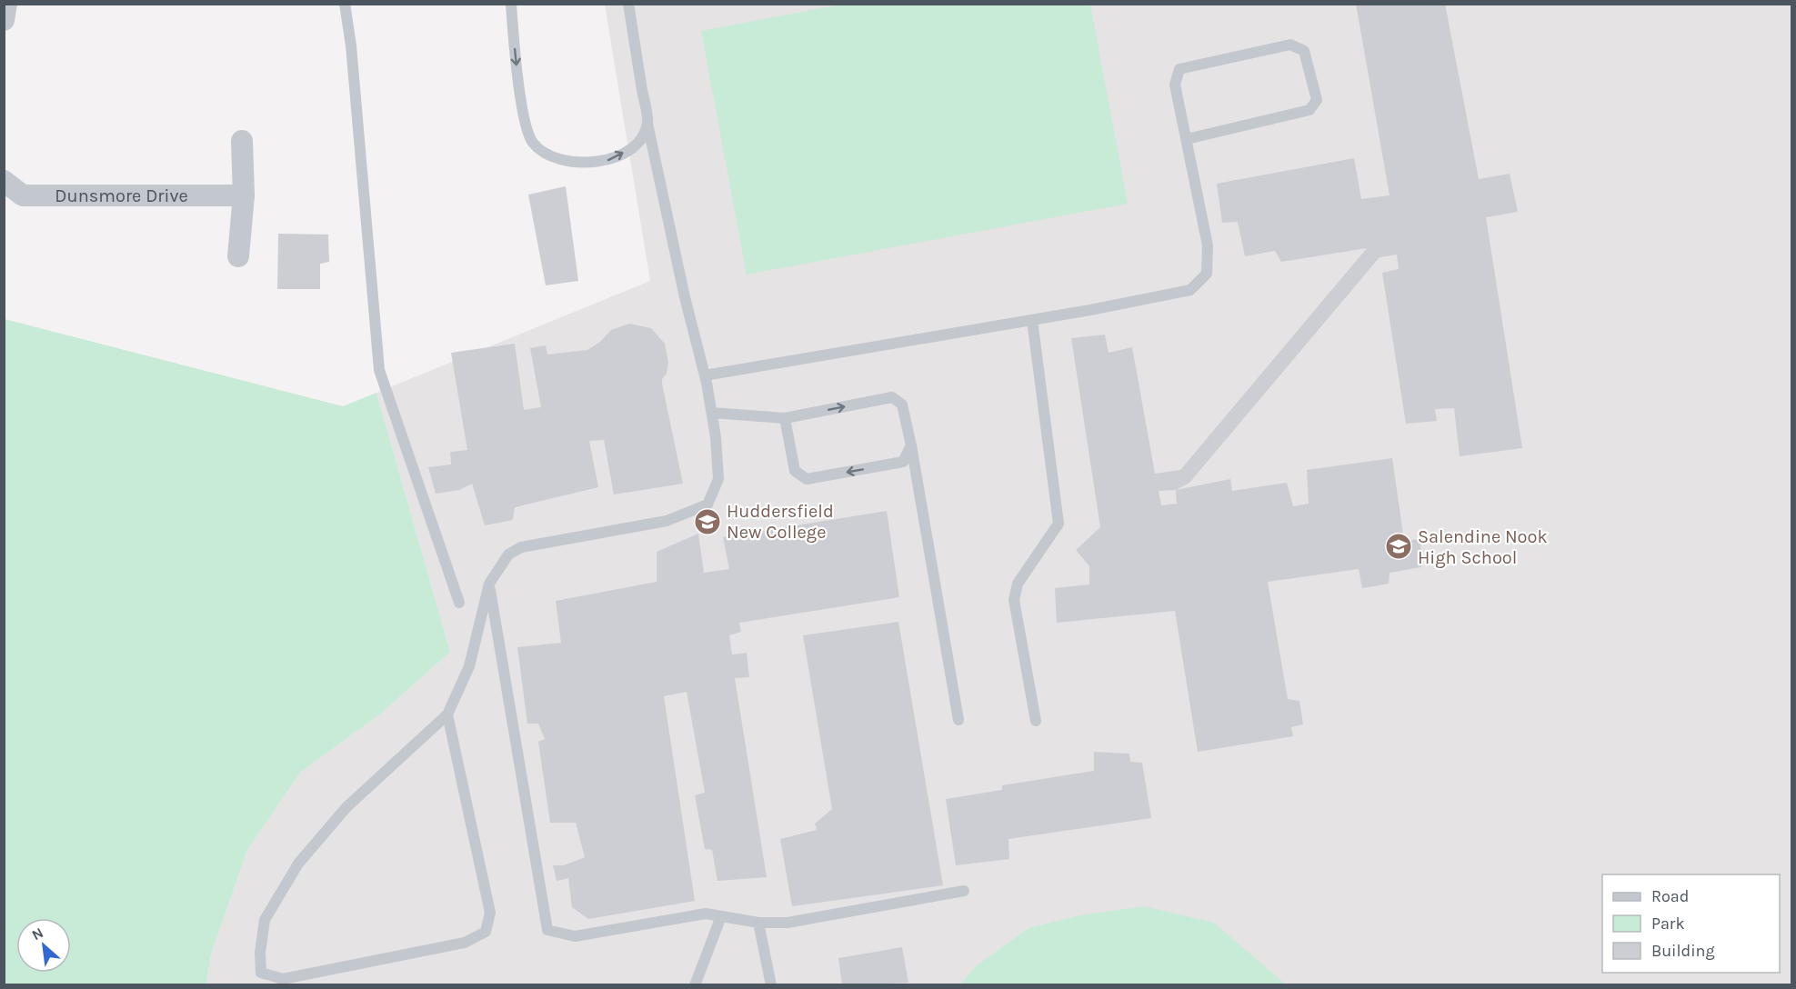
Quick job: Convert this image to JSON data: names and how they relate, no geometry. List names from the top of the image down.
{
  "streets": {
    "street": ["Dunsmore Drive"]
  },
  "places": {
    "school or university": ["Huddersfield New College", "Salendine Nook High School"]
  },
  "legend": ["Road", "Park", "Building"],
  "north": "top left"
}
